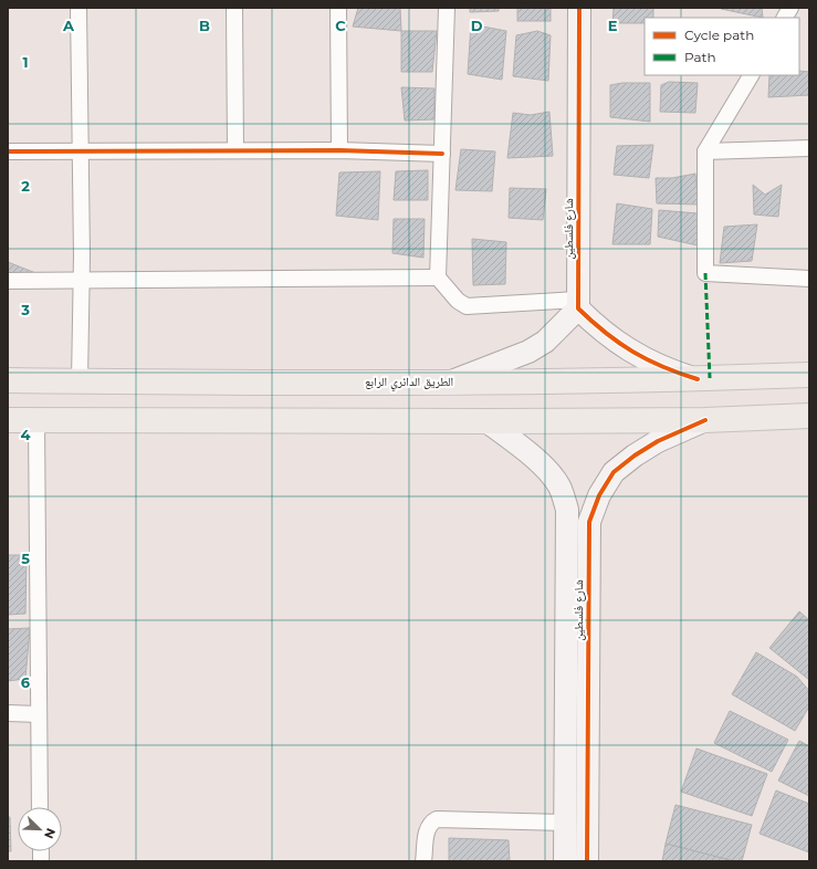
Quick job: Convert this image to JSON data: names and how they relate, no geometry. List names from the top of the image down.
{
  "streets": {
    "main road": ["الطريق الدائري الرابع"],
    "street": ["شارع فلسطين"]
  },
  "legend": ["Cycle path", "Path"],
  "north": "bottom right",
  "grid": {
    "columns": [
      "A",
      "B",
      "C",
      "D",
      "E"
    ],
    "rows": [
      "1",
      "2",
      "3",
      "4",
      "5",
      "6"
    ]
  }
}
